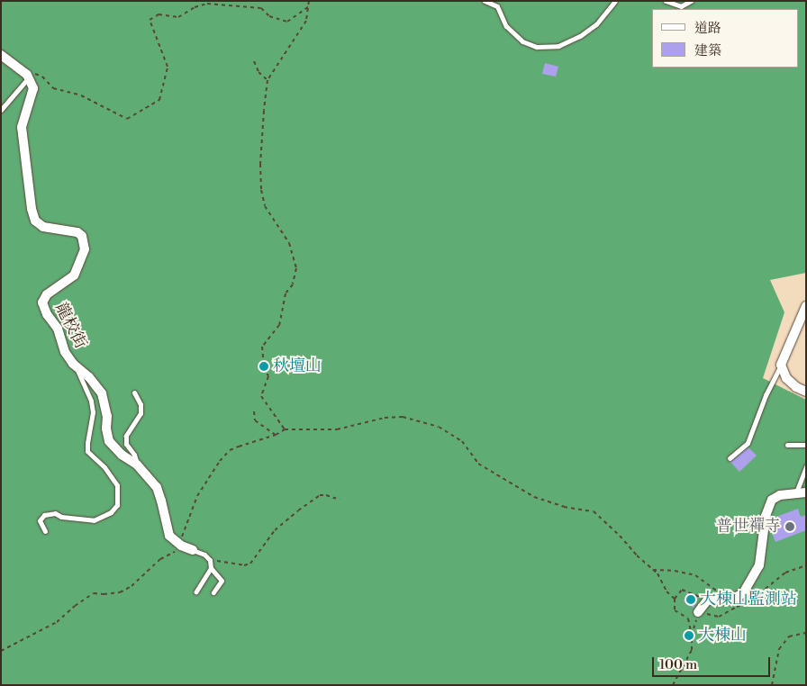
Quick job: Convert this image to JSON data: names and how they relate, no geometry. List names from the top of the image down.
{
  "streets": {
    "street": ["龍校街"]
  },
  "places": [
    "秋壇山",
    "普世禪寺",
    "大棟山監測站",
    "大棟山"
  ],
  "legend": ["道路", "建築"],
  "scale_bar": "100 m"
}
